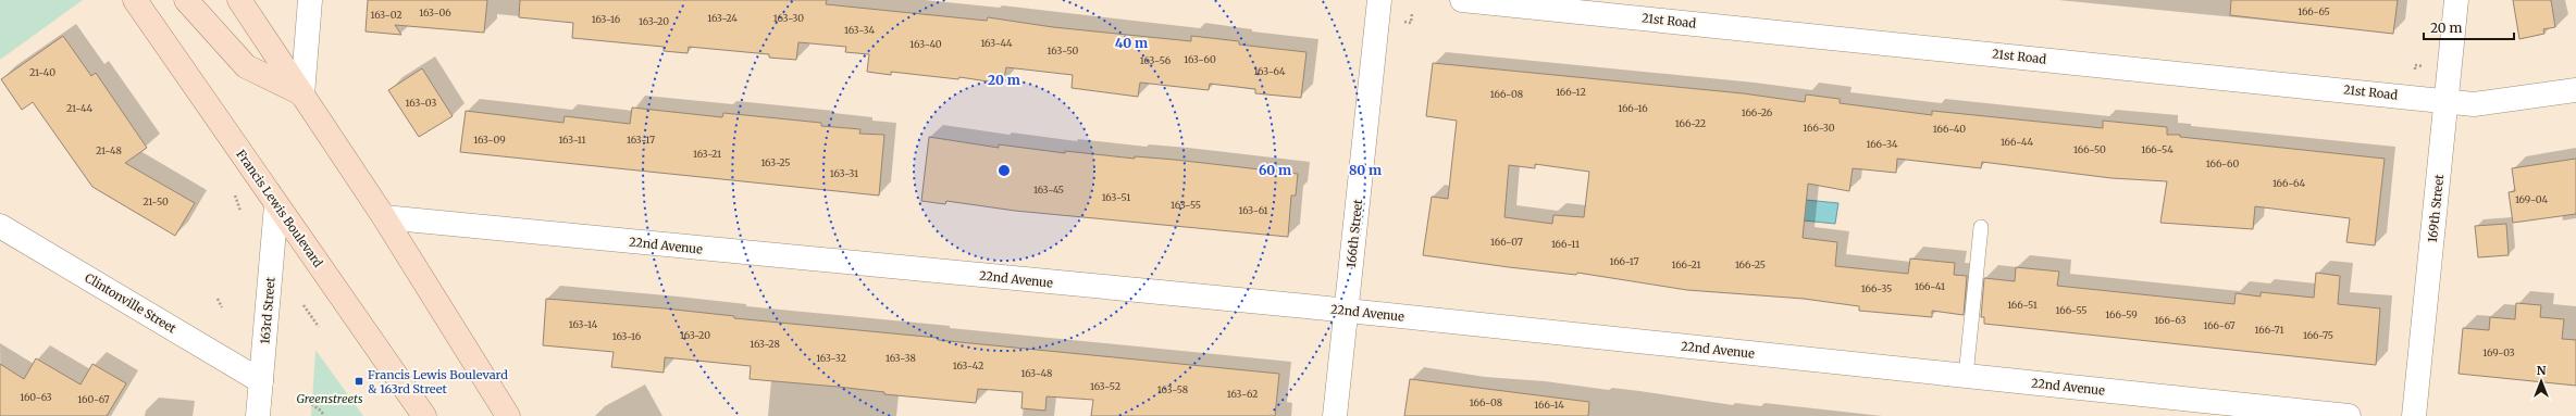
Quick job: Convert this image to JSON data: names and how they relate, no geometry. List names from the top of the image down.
{
  "streets": {
    "main road": ["Francis Lewis Boulevard"],
    "street": [
      "21st Road",
      "169th Street",
      "166th Street",
      "22nd Avenue",
      "Clintonville Street",
      "163rd Street"
    ]
  },
  "crossings": [
    ["21st Road", "169th Street"],
    ["Francis Lewis Boulevard", "163rd Street"],
    ["166th Street", "22nd Avenue"],
    ["Clintonville Street", "163rd Street"]
  ],
  "parks": ["Greenstreets"],
  "places": {
    "transit": ["Francis Lewis Boulevard & 163rd Street"]
  },
  "house_numbers": [
    "166-65",
    "163-06",
    "163-02",
    "163-24",
    "163-30",
    "163-16",
    "163-20",
    "163-34",
    "163-44",
    "163-40",
    "163-50",
    "163-60",
    "163-56",
    "163-64",
    "21-40",
    "166-12",
    "166-08",
    "163-03",
    "21-44",
    "166-16",
    "166-26",
    "166-22",
    "166-30",
    "166-40",
    "163-09",
    "163-11",
    "163-17",
    "166-44",
    "166-34",
    "166-50",
    "166-54",
    "21-48",
    "163-21",
    "163-25",
    "166-60",
    "163-31",
    "166-64",
    "163-45",
    "163-51",
    "169-04",
    "21-50",
    "163-55",
    "163-61",
    "166-07",
    "166-11",
    "166-17",
    "166-21",
    "166-25",
    "166-41",
    "166-35",
    "166-51",
    "166-55",
    "166-59",
    "166-63",
    "163-14",
    "166-67",
    "166-71",
    "163-20",
    "166-75",
    "163-16",
    "163-28",
    "169-03",
    "163-32",
    "163-38",
    "163-42",
    "163-48",
    "163-52",
    "163-58",
    "163-62",
    "160-63",
    "160-67",
    "166-08",
    "166-14"
  ],
  "scale_bar": "20 m",
  "north": "top",
  "rings": [
    "40 m",
    "20 m",
    "60 m",
    "80 m"
  ]
}
